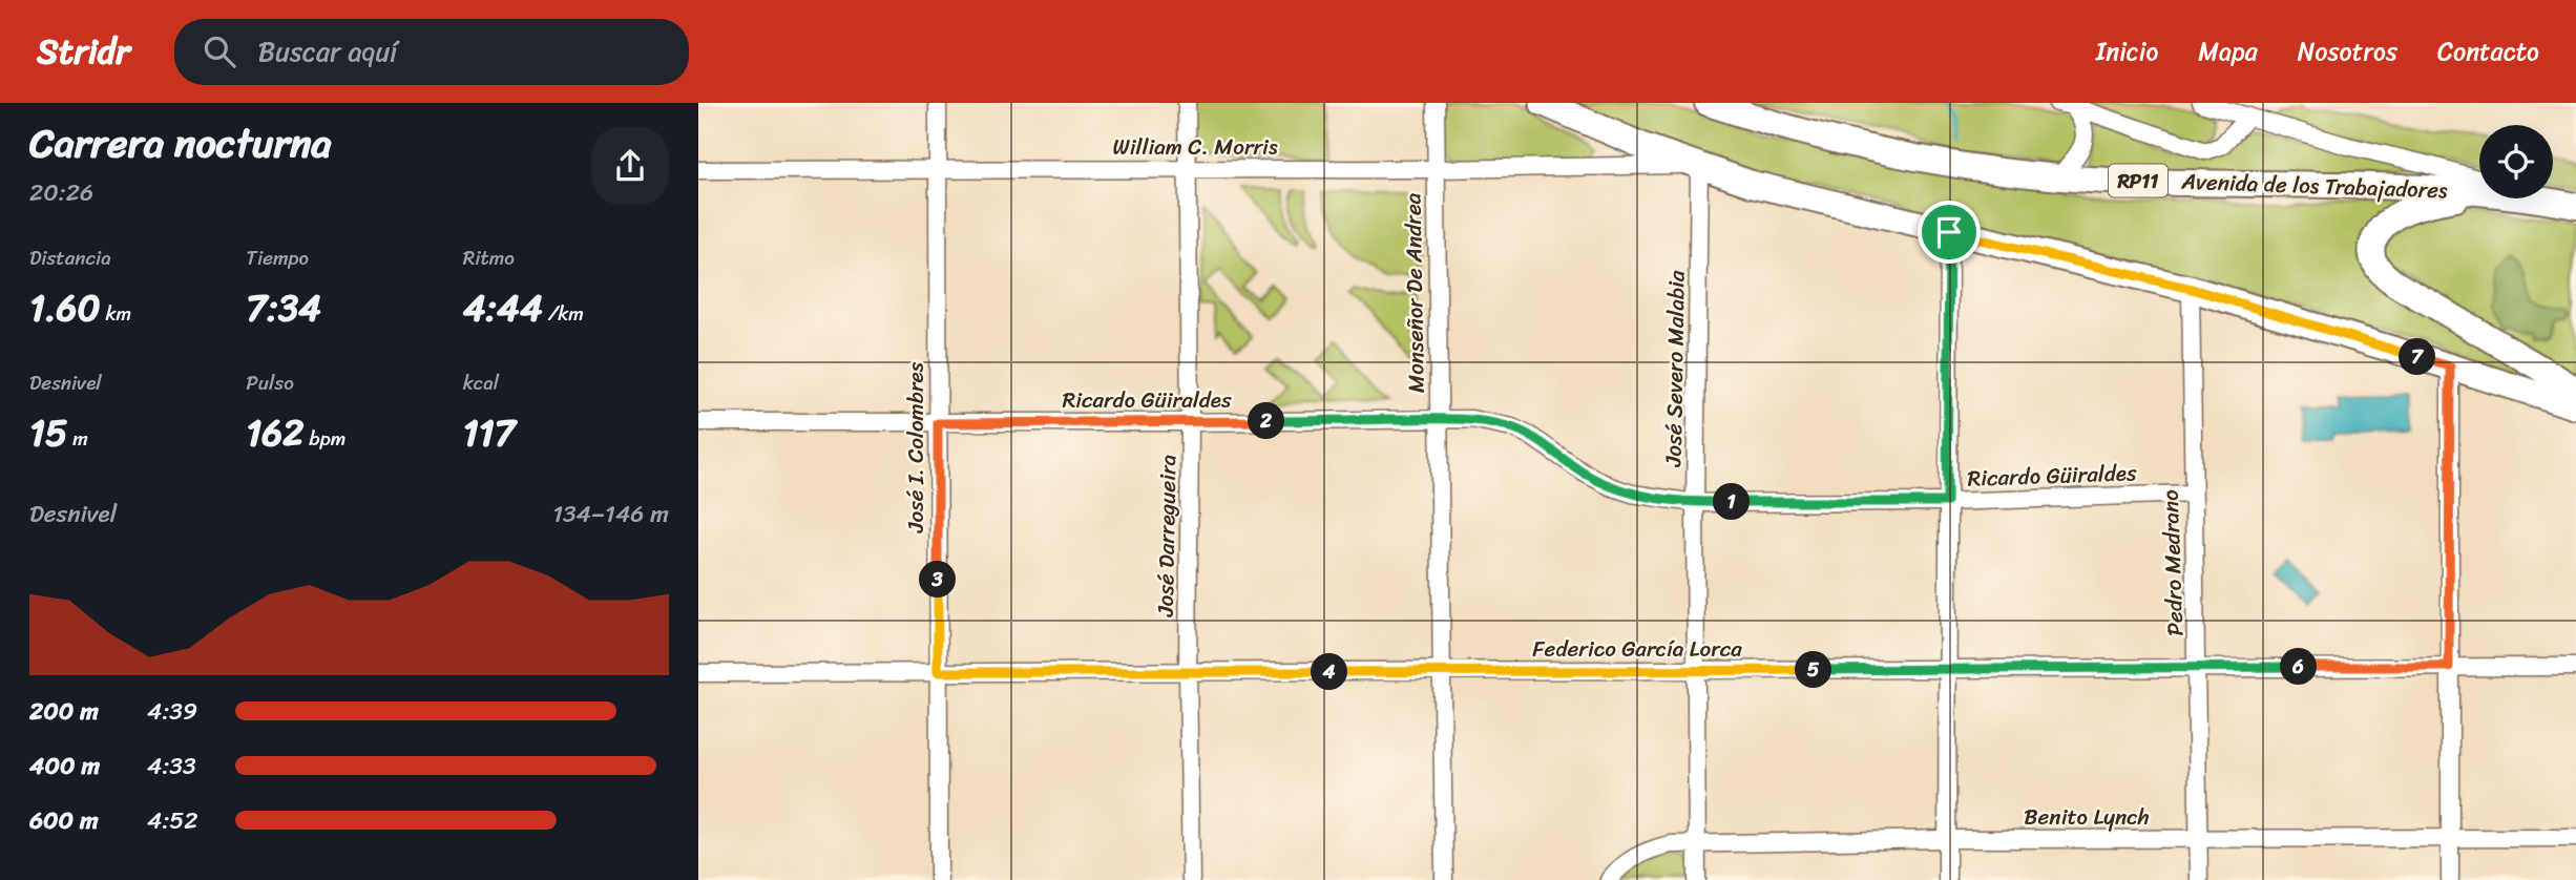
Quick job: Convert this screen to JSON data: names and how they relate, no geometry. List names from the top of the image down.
{
  "streets": {
    "main road": ["RP11", "Avenida de los Trabajadores"],
    "street": [
      "William C. Morris",
      "Monseñor De Andrea",
      "José Severo Malabia",
      "Ricardo Güiraldes",
      "José I. Colombres",
      "José Darregueira",
      "Pedro Medrano",
      "Federico García Lorca",
      "Benito Lynch"
    ]
  },
  "crossings": [
    ["William C. Morris", "Monseñor De Andrea"],
    ["William C. Morris", "José Severo Malabia"],
    ["William C. Morris", "José I. Colombres"],
    ["William C. Morris", "José Darregueira"],
    ["Monseñor De Andrea", "Ricardo Güiraldes"],
    ["Monseñor De Andrea", "Federico García Lorca"],
    ["José Severo Malabia", "Ricardo Güiraldes"],
    ["José Severo Malabia", "Federico García Lorca"],
    ["José Severo Malabia", "Benito Lynch"],
    ["Ricardo Güiraldes", "José I. Colombres"],
    ["Ricardo Güiraldes", "José Darregueira"],
    ["Ricardo Güiraldes", "Pedro Medrano"],
    ["José I. Colombres", "Federico García Lorca"],
    ["José Darregueira", "Federico García Lorca"],
    ["Pedro Medrano", "Federico García Lorca"],
    ["Pedro Medrano", "Benito Lynch"]
  ],
  "page": {
    "header": "Stridr",
    "search": "Buscar aquí",
    "nav": [
      "Inicio",
      "Mapa",
      "Nosotros",
      "Contacto"
    ],
    "heading": ["Carrera nocturna", "20:26"],
    "stats": [
      ["Distancia", "1.60 km"],
      ["Tiempo", "7:34"],
      ["Ritmo", "4:44 /km"],
      ["Desnivel", "15 m"],
      ["Pulso", "162 bpm"],
      ["kcal", "117"]
    ],
    "pins": [
      "7",
      "2",
      "1",
      "3",
      "6",
      "5",
      "4"
    ],
    "chart": ["Desnivel", "134–146 m"],
    "list": [
      {
        "name": "200 m",
        "note": "4:39"
      },
      {
        "name": "400 m",
        "note": "4:33"
      },
      {
        "name": "600 m",
        "note": "4:52"
      }
    ]
  }
}
